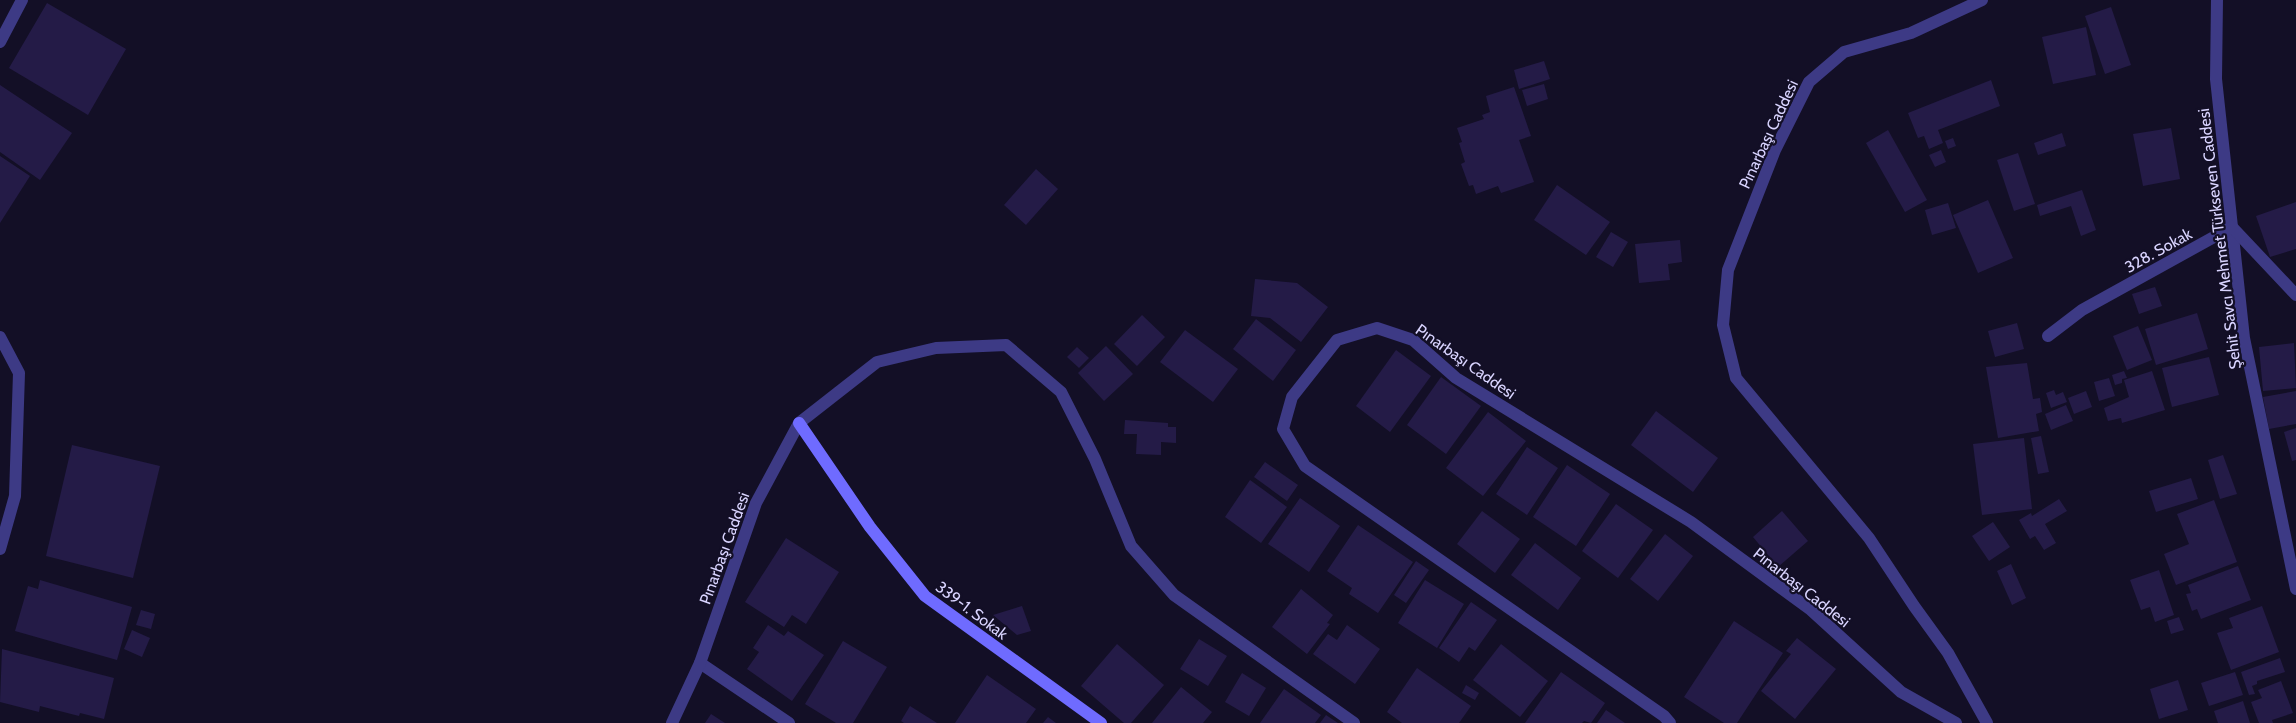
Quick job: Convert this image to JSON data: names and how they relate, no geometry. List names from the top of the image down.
{
  "streets": {
    "street": [
      "Pınarbaşı Caddesi",
      "Şehit Savcı Mehmet Türkseven Caddesi",
      "328. Sokak",
      "339-1. Sokak"
    ]
  },
  "crossings": [
    ["Pınarbaşı Caddesi", "339-1. Sokak"],
    ["Şehit Savcı Mehmet Türkseven Caddesi", "328. Sokak"]
  ]
}
